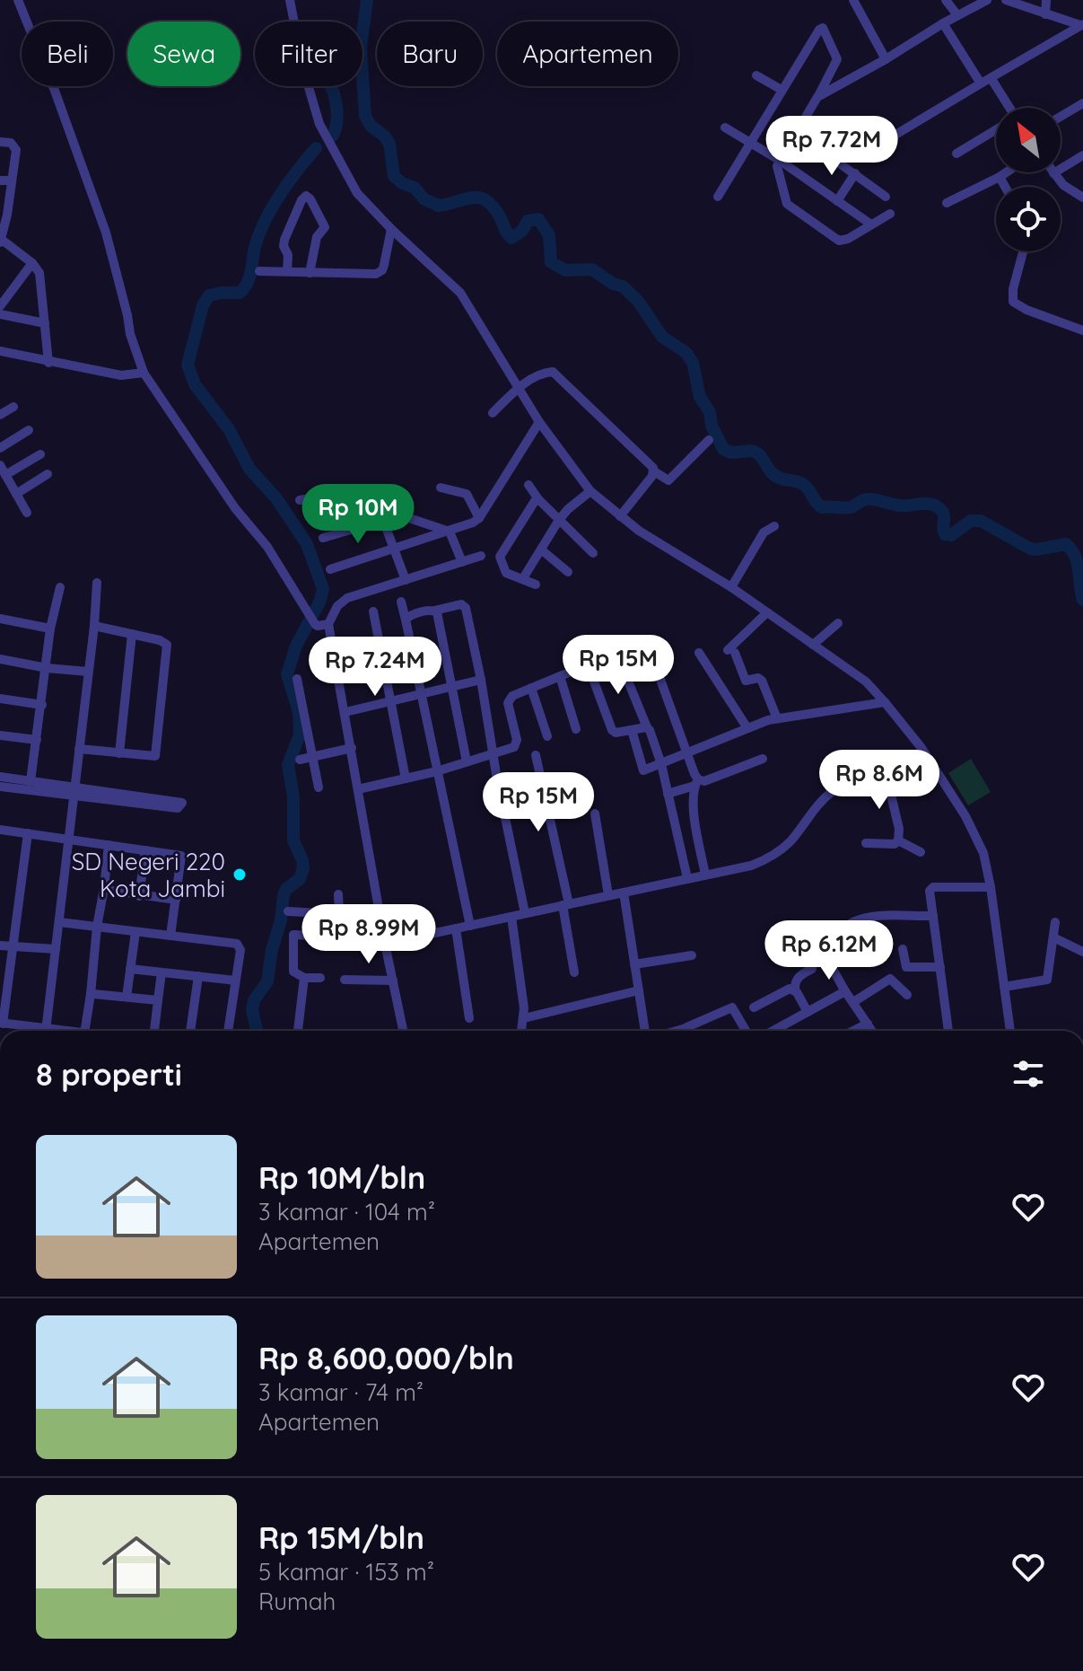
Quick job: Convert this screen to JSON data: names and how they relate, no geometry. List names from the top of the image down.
{
  "places": ["SD Negeri 220 Kota Jambi"],
  "north": "top left",
  "page": {
    "chip": [
      "Beli",
      "Sewa",
      "Filter",
      "Baru",
      "Apartemen"
    ],
    "price": [
      "Rp 7.72M",
      "Rp 10M",
      "Rp 15M",
      "Rp 7.24M",
      "Rp 8.6M",
      "Rp 15M",
      "Rp 8.99M",
      "Rp 6.12M"
    ],
    "heading": "8 properti",
    "list": [
      {
        "name": "Rp 10M/bln",
        "note": "3 kamar · 104 m² · Apartemen"
      },
      {
        "name": "Rp 8,600,000/bln",
        "note": "3 kamar · 74 m² · Apartemen"
      },
      {
        "name": "Rp 15M/bln",
        "note": "5 kamar · 153 m² · Rumah"
      }
    ]
  }
}
